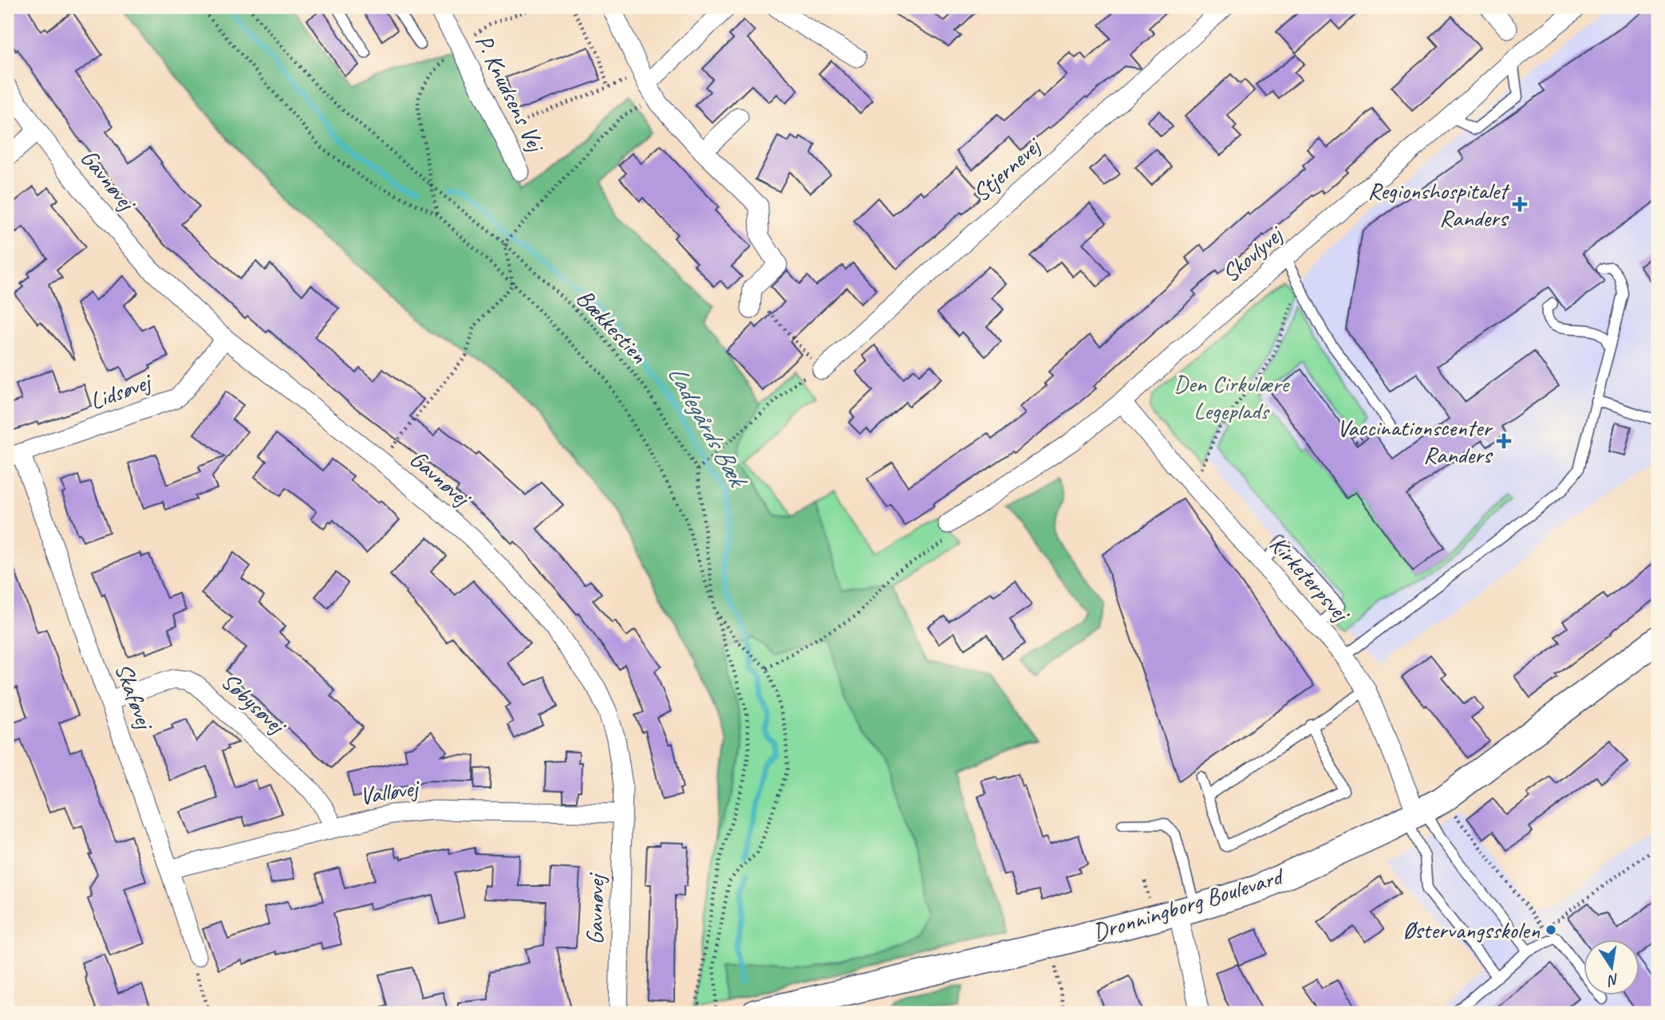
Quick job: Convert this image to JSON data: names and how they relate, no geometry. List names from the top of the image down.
{
  "streets": {
    "street": [
      "P. Knudsens Vej",
      "Stjernevej",
      "Gavnøvej",
      "Skovlyvej",
      "Lidsøvej",
      "Kirketerpsvej",
      "Skaføvej",
      "Søbysøvej",
      "Valløvej",
      "Dronningborg Boulevard"
    ],
    "path": ["Bækkestien"]
  },
  "crossings": [
    ["Gavnøvej", "Lidsøvej"],
    ["Gavnøvej", "Valløvej"],
    ["Skovlyvej", "Kirketerpsvej"],
    ["Lidsøvej", "Skaføvej"],
    ["Kirketerpsvej", "Dronningborg Boulevard"],
    ["Skaføvej", "Søbysøvej"],
    ["Skaføvej", "Valløvej"],
    ["Søbysøvej", "Valløvej"]
  ],
  "water": ["Ladegårds Bæk"],
  "parks": ["Den Cirkulære Legeplads"],
  "places": {
    "health": ["Regionshospitalet Randers", "Vaccinationscenter Randers"],
    "other": ["Østervangsskolen"]
  },
  "north": "bottom"
}
